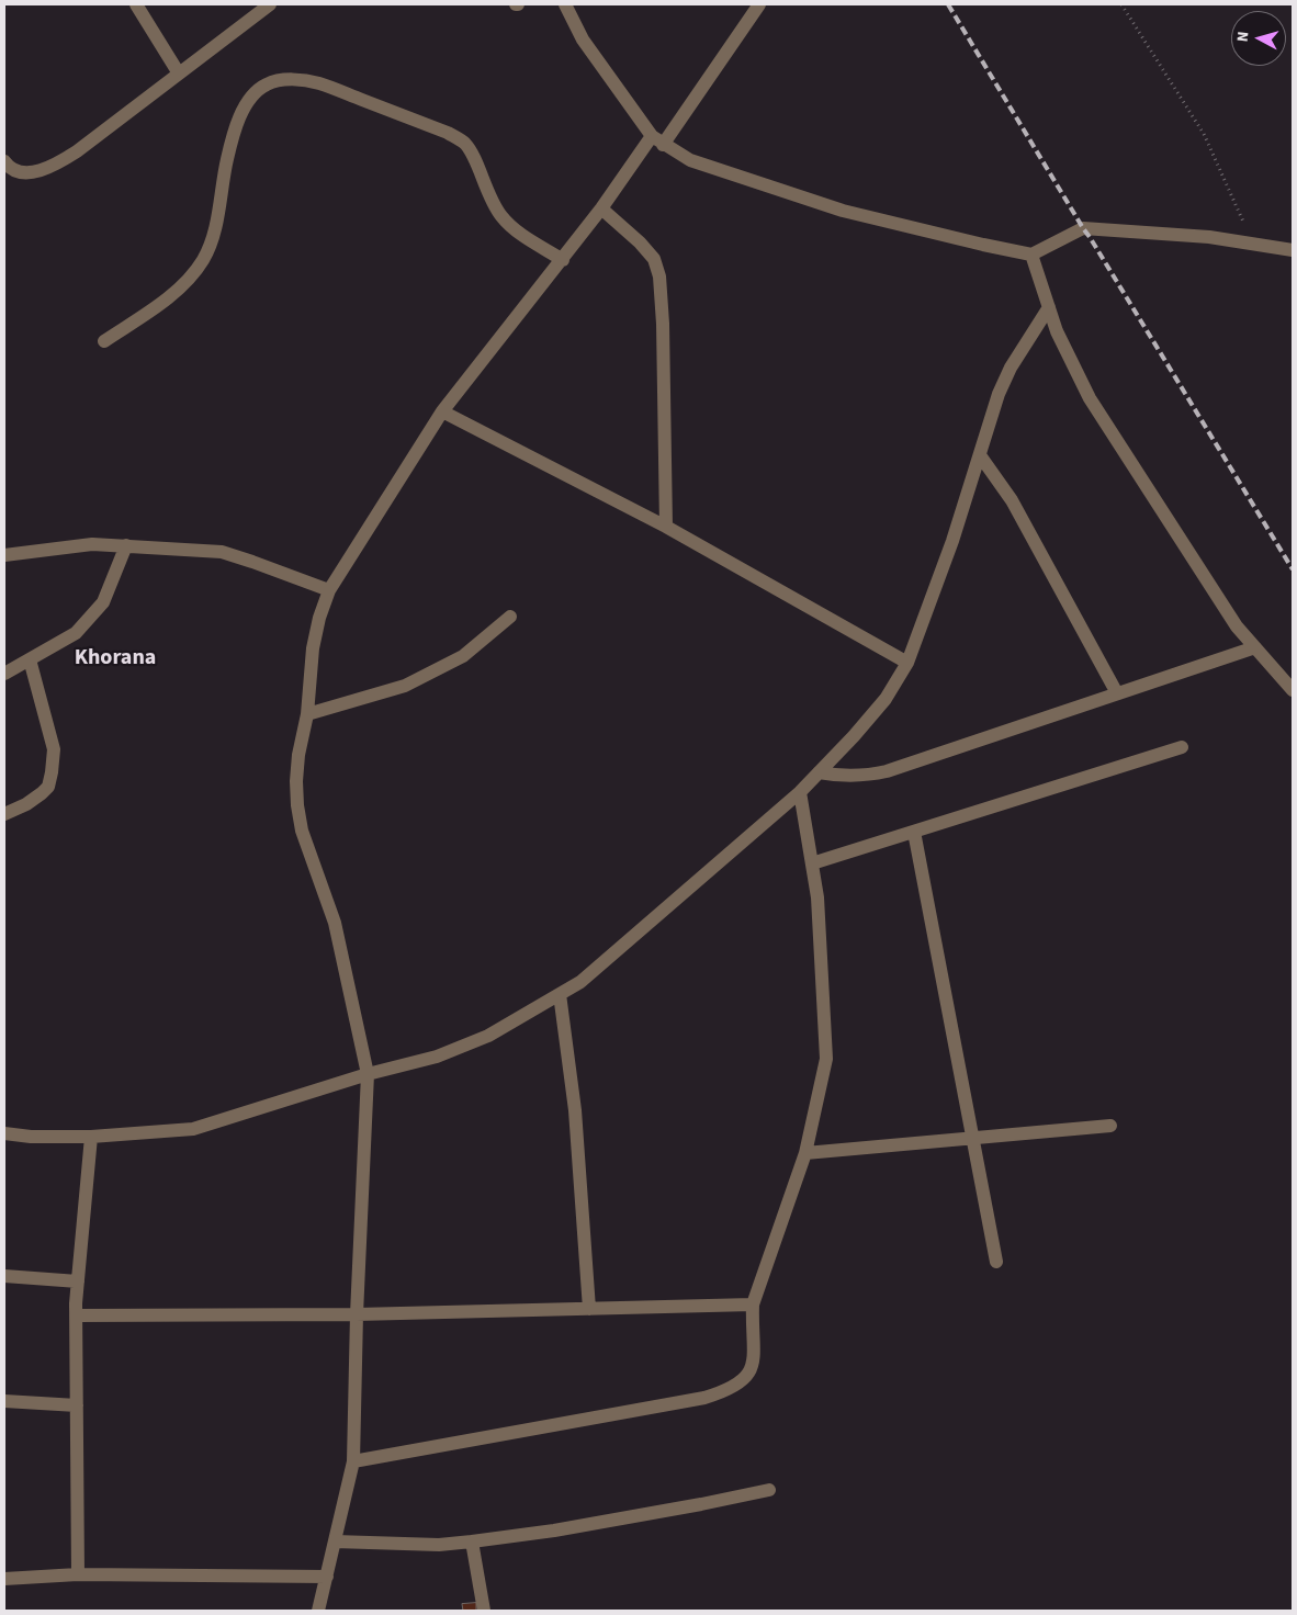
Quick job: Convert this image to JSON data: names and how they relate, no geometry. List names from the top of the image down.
{
  "districts": ["Khorana"],
  "north": "left"
}
